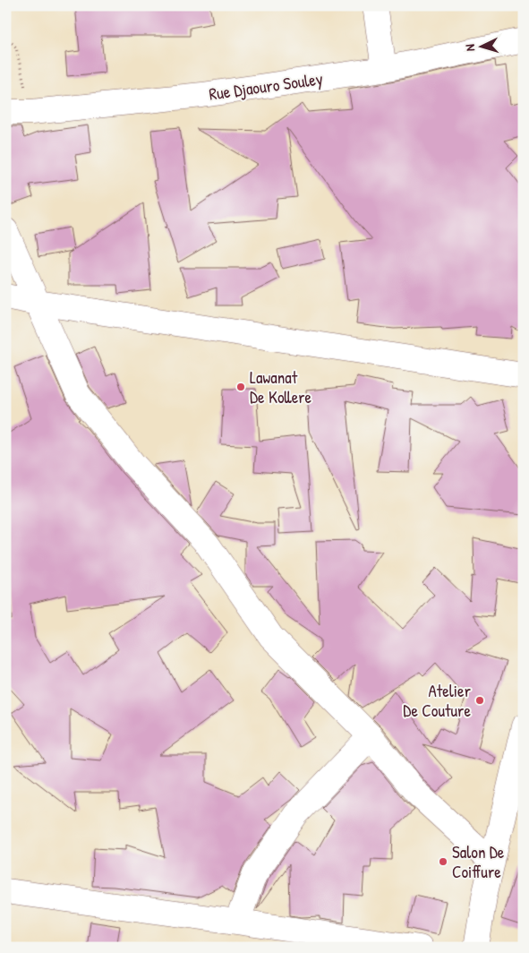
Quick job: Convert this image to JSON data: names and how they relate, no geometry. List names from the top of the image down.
{
  "streets": {
    "street": ["Rue Djaouro Souley"]
  },
  "places": ["Lawanat De Kollere", "Atelier De Couture", "Salon De Coiffure"],
  "north": "left"
}
